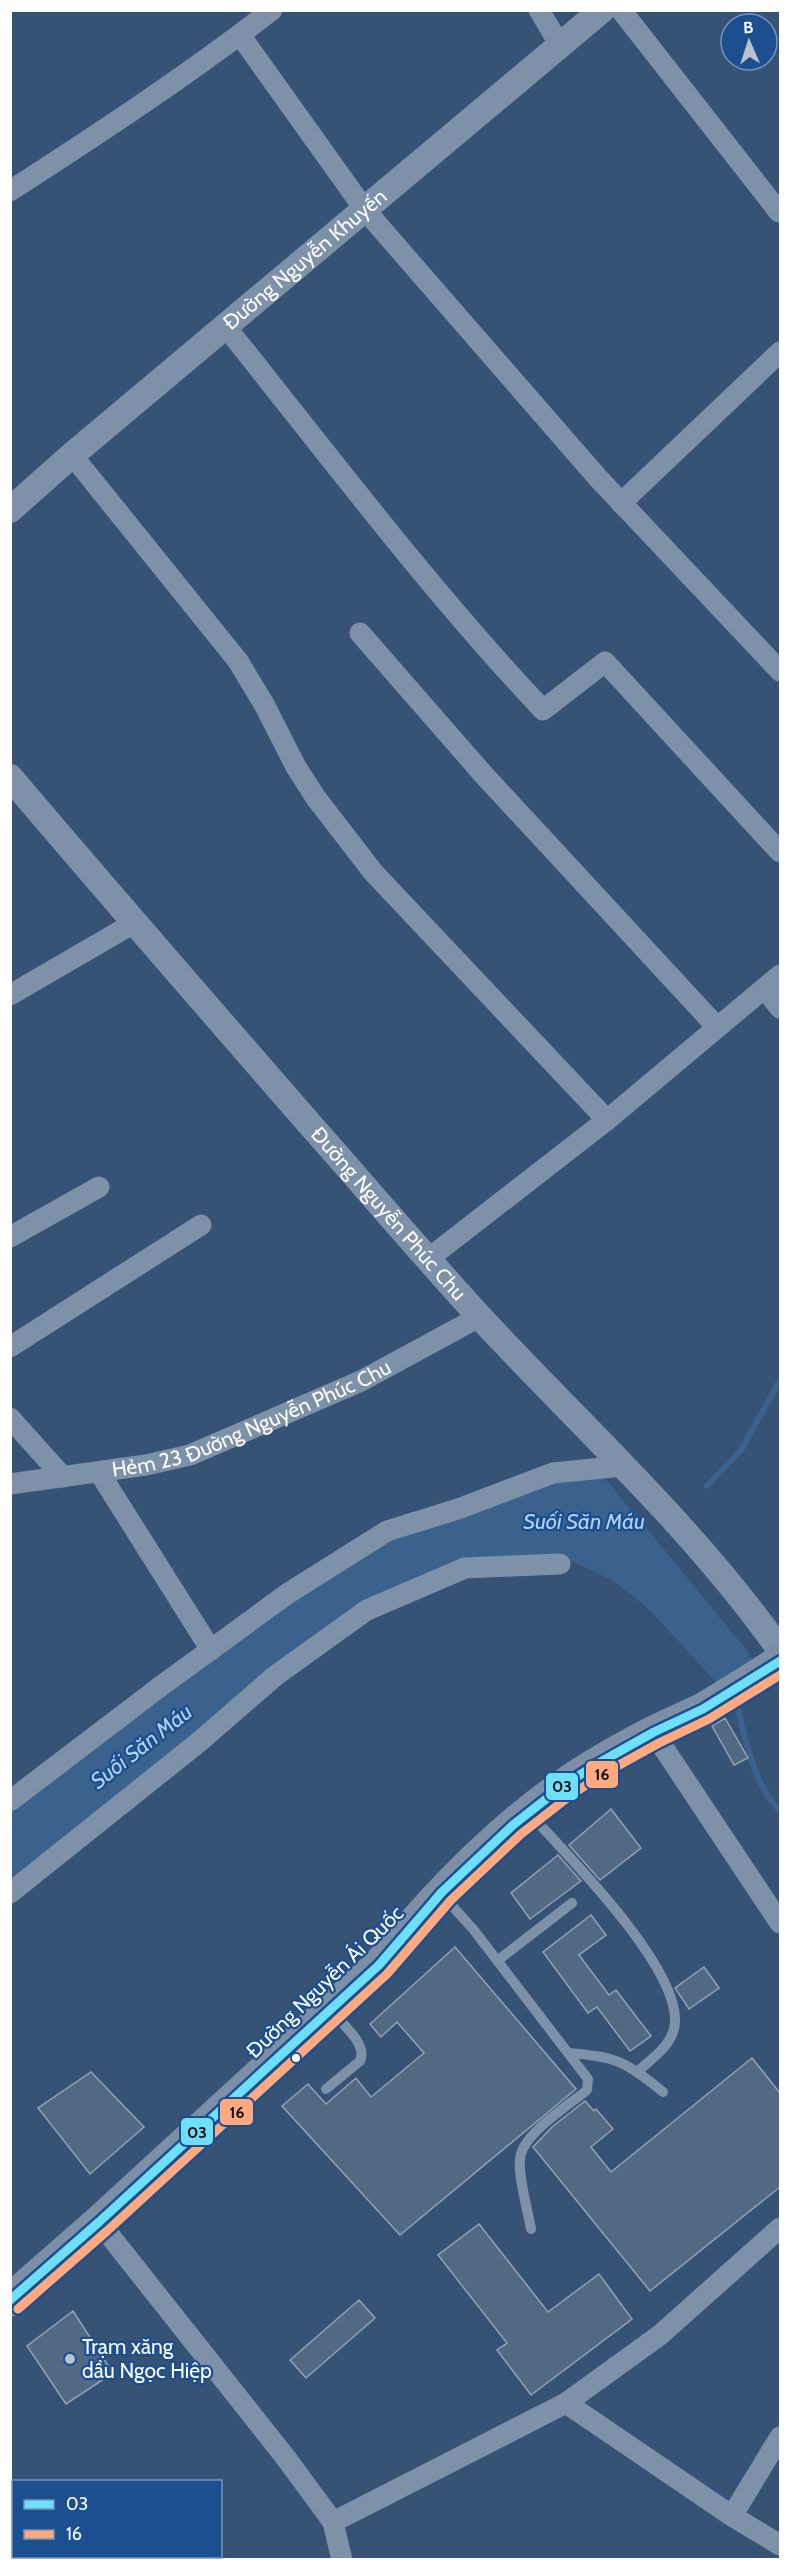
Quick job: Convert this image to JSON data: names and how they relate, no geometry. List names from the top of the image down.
{
  "streets": {
    "main road": ["Đường Nguyễn Ái Quốc"],
    "street": ["Đường Nguyễn Khuyến", "Đường Nguyễn Phúc Chu", "Hẻm 23 Đường Nguyễn Phúc Chu"]
  },
  "crossings": [
    ["Đường Nguyễn Phúc Chu", "Hẻm 23 Đường Nguyễn Phúc Chu"],
    ["Đường Nguyễn Phúc Chu", "Đường Nguyễn Ái Quốc"]
  ],
  "water": ["Suối Săn Máu"],
  "places": ["Trạm xăng dầu Ngọc Hiệp"],
  "lines": ["transit line 03", "transit line 16"],
  "legend": ["03", "16"],
  "north": "top"
}
